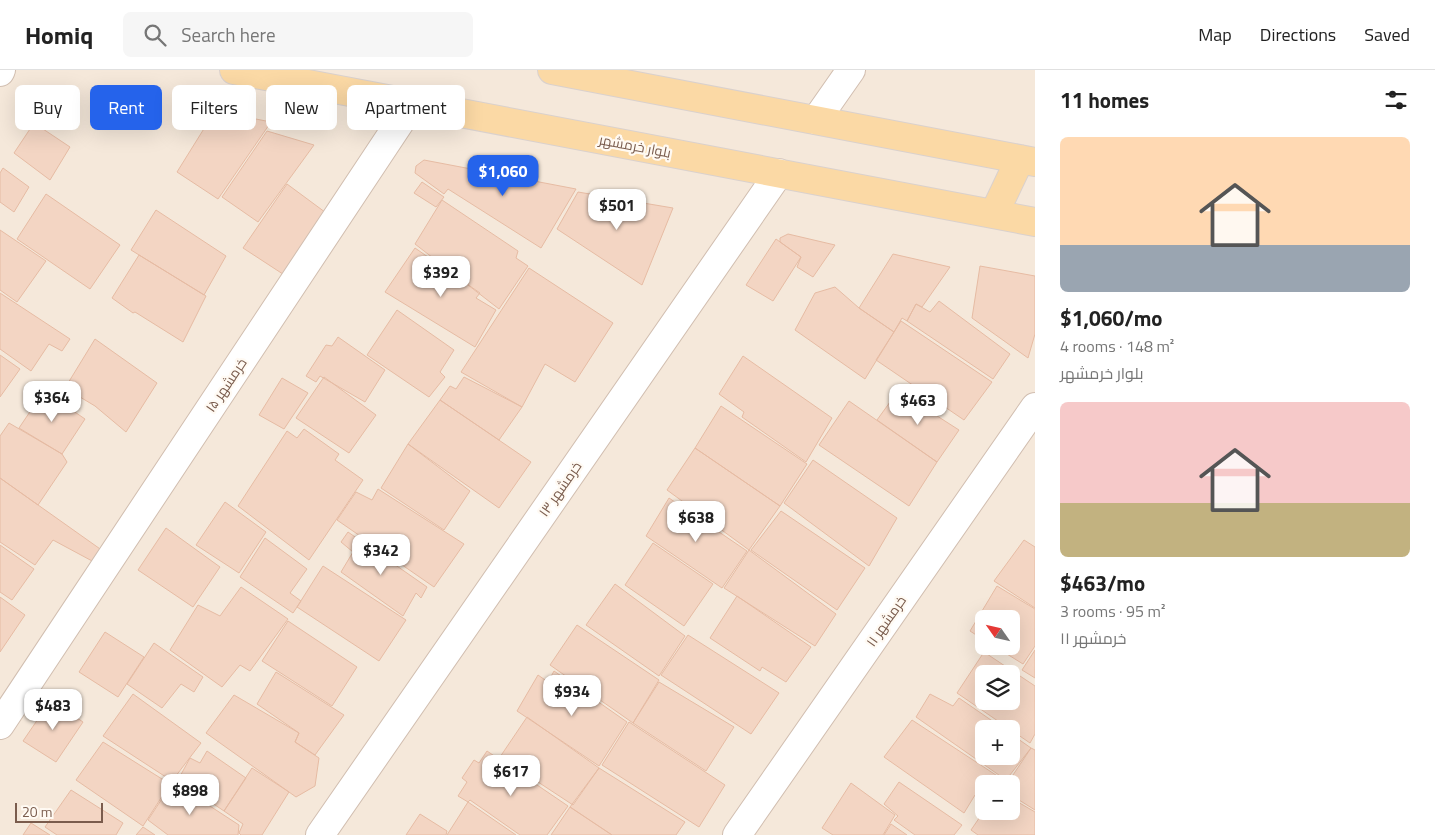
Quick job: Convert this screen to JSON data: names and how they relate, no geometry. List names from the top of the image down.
{
  "streets": {
    "main road": ["بلوار خرمشهر"],
    "street": ["خرمشهر ۱۵", "خرمشهر ۱۳", "خرمشهر ۱۱"]
  },
  "crossings": [
    ["بلوار خرمشهر", "خرمشهر ۱۳"]
  ],
  "scale_bar": "20 m",
  "north": "top left",
  "page": {
    "header": "Homiq",
    "search": "Search here",
    "nav": ["Map", "Directions", "Saved"],
    "heading": "11 homes",
    "chip": [
      "Buy",
      "Rent",
      "Filters",
      "New",
      "Apartment"
    ],
    "list": [
      {
        "name": "$1,060/mo",
        "note": "4 rooms · 148 m² · بلوار خرمشهر"
      },
      {
        "name": "$463/mo",
        "note": "3 rooms · 95 m² · خرمشهر ۱۱"
      }
    ],
    "price": [
      "$1,060",
      "$501",
      "$392",
      "$364",
      "$463",
      "$638",
      "$342",
      "$934",
      "$483",
      "$617",
      "$898"
    ],
    "map_buttons": ["+", "−"],
    "scale": "20 m"
  }
}
